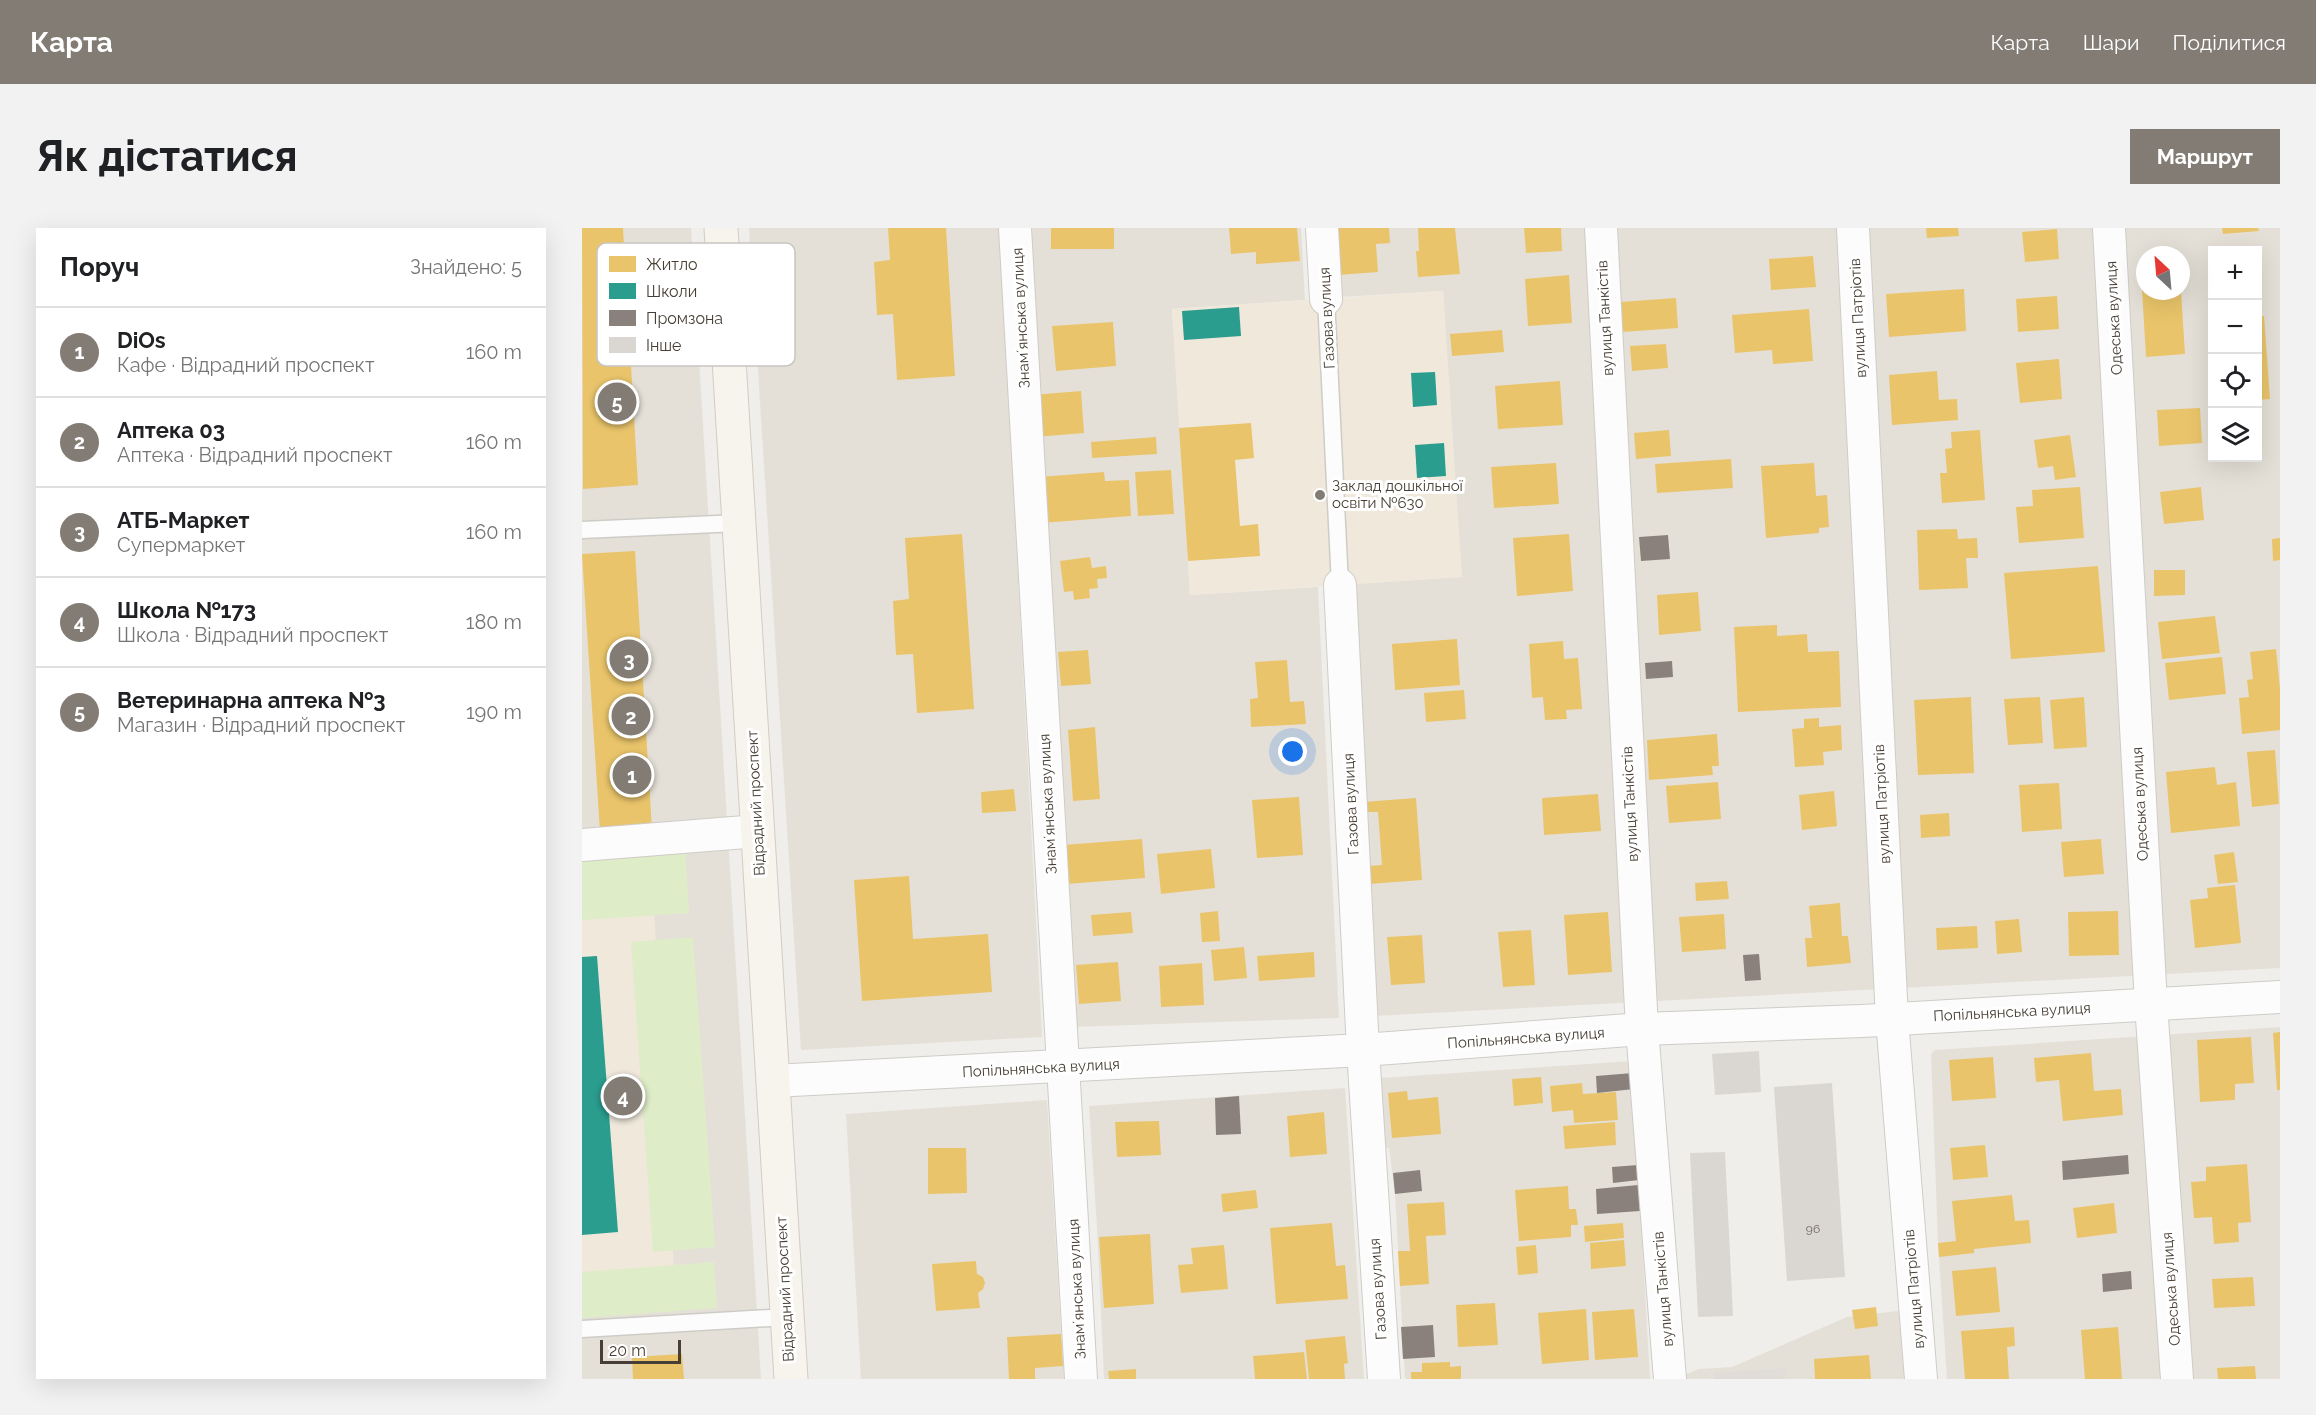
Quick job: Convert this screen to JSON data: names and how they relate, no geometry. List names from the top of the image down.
{
  "streets": {
    "main road": ["Відрадний проспект"],
    "street": [
      "Знамʼянська вулиця",
      "Газова вулиця",
      "вулиця Танкістів",
      "вулиця Патріотів",
      "Одеська вулиця",
      "Попільнянська вулиця"
    ]
  },
  "crossings": [
    ["Знамʼянська вулиця", "Попільнянська вулиця"],
    ["Газова вулиця", "Попільнянська вулиця"],
    ["вулиця Танкістів", "Попільнянська вулиця"],
    ["вулиця Патріотів", "Попільнянська вулиця"],
    ["Одеська вулиця", "Попільнянська вулиця"],
    ["Відрадний проспект", "Попільнянська вулиця"]
  ],
  "places": ["Заклад дошкільної освіти №630"],
  "house_numbers": ["96"],
  "legend": [
    "Житло",
    "Школи",
    "Промзона",
    "Інше"
  ],
  "scale_bar": "20 m",
  "north": "top left",
  "page": {
    "header": "Карта",
    "nav": ["Карта", "Шари", "Поділитися"],
    "buttons": "Маршрут",
    "title": "Як дістатися",
    "heading": ["Поруч", "Знайдено: 5"],
    "map_buttons": ["+", "−"],
    "list": [
      {
        "mark": "1",
        "name": "DiOs",
        "note": "Кафе · Відрадний проспект",
        "value": "160 m"
      },
      {
        "mark": "2",
        "name": "Аптека 03",
        "note": "Аптека · Відрадний проспект",
        "value": "160 m"
      },
      {
        "mark": "3",
        "name": "АТБ-Маркет",
        "note": "Супермаркет",
        "value": "160 m"
      },
      {
        "mark": "4",
        "name": "Школа №173",
        "note": "Школа · Відрадний проспект",
        "value": "180 m"
      },
      {
        "mark": "5",
        "name": "Ветеринарна аптека №3",
        "note": "Магазин · Відрадний проспект",
        "value": "190 m"
      }
    ],
    "pins": [
      "5",
      "3",
      "2",
      "1",
      "4"
    ],
    "scale": "20 m"
  }
}
